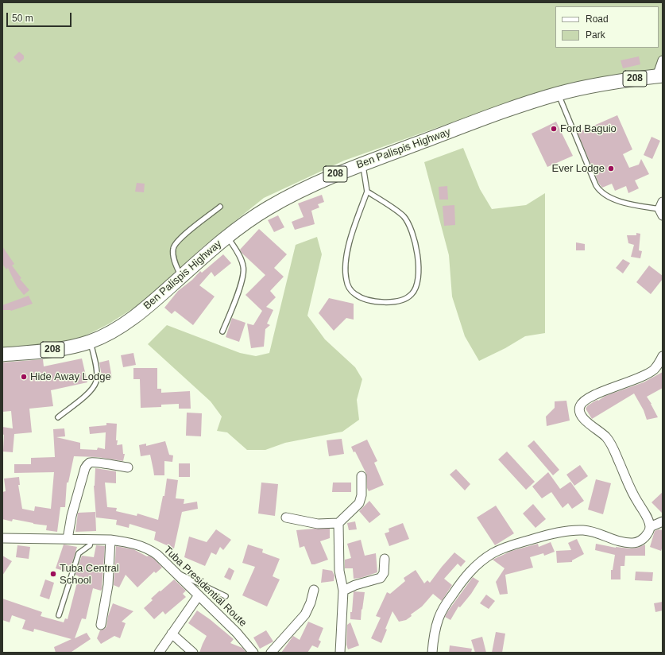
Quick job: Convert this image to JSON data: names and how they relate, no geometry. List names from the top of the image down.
{
  "streets": {
    "main road": ["208", "Ben Palispis Highway"],
    "street": ["Tuba Presidential Route"]
  },
  "places": [
    "Ford Baguio",
    "Ever Lodge",
    "Hide Away Lodge",
    "Tuba Central School"
  ],
  "legend": ["Road", "Park"],
  "scale_bar": "50 m"
}
